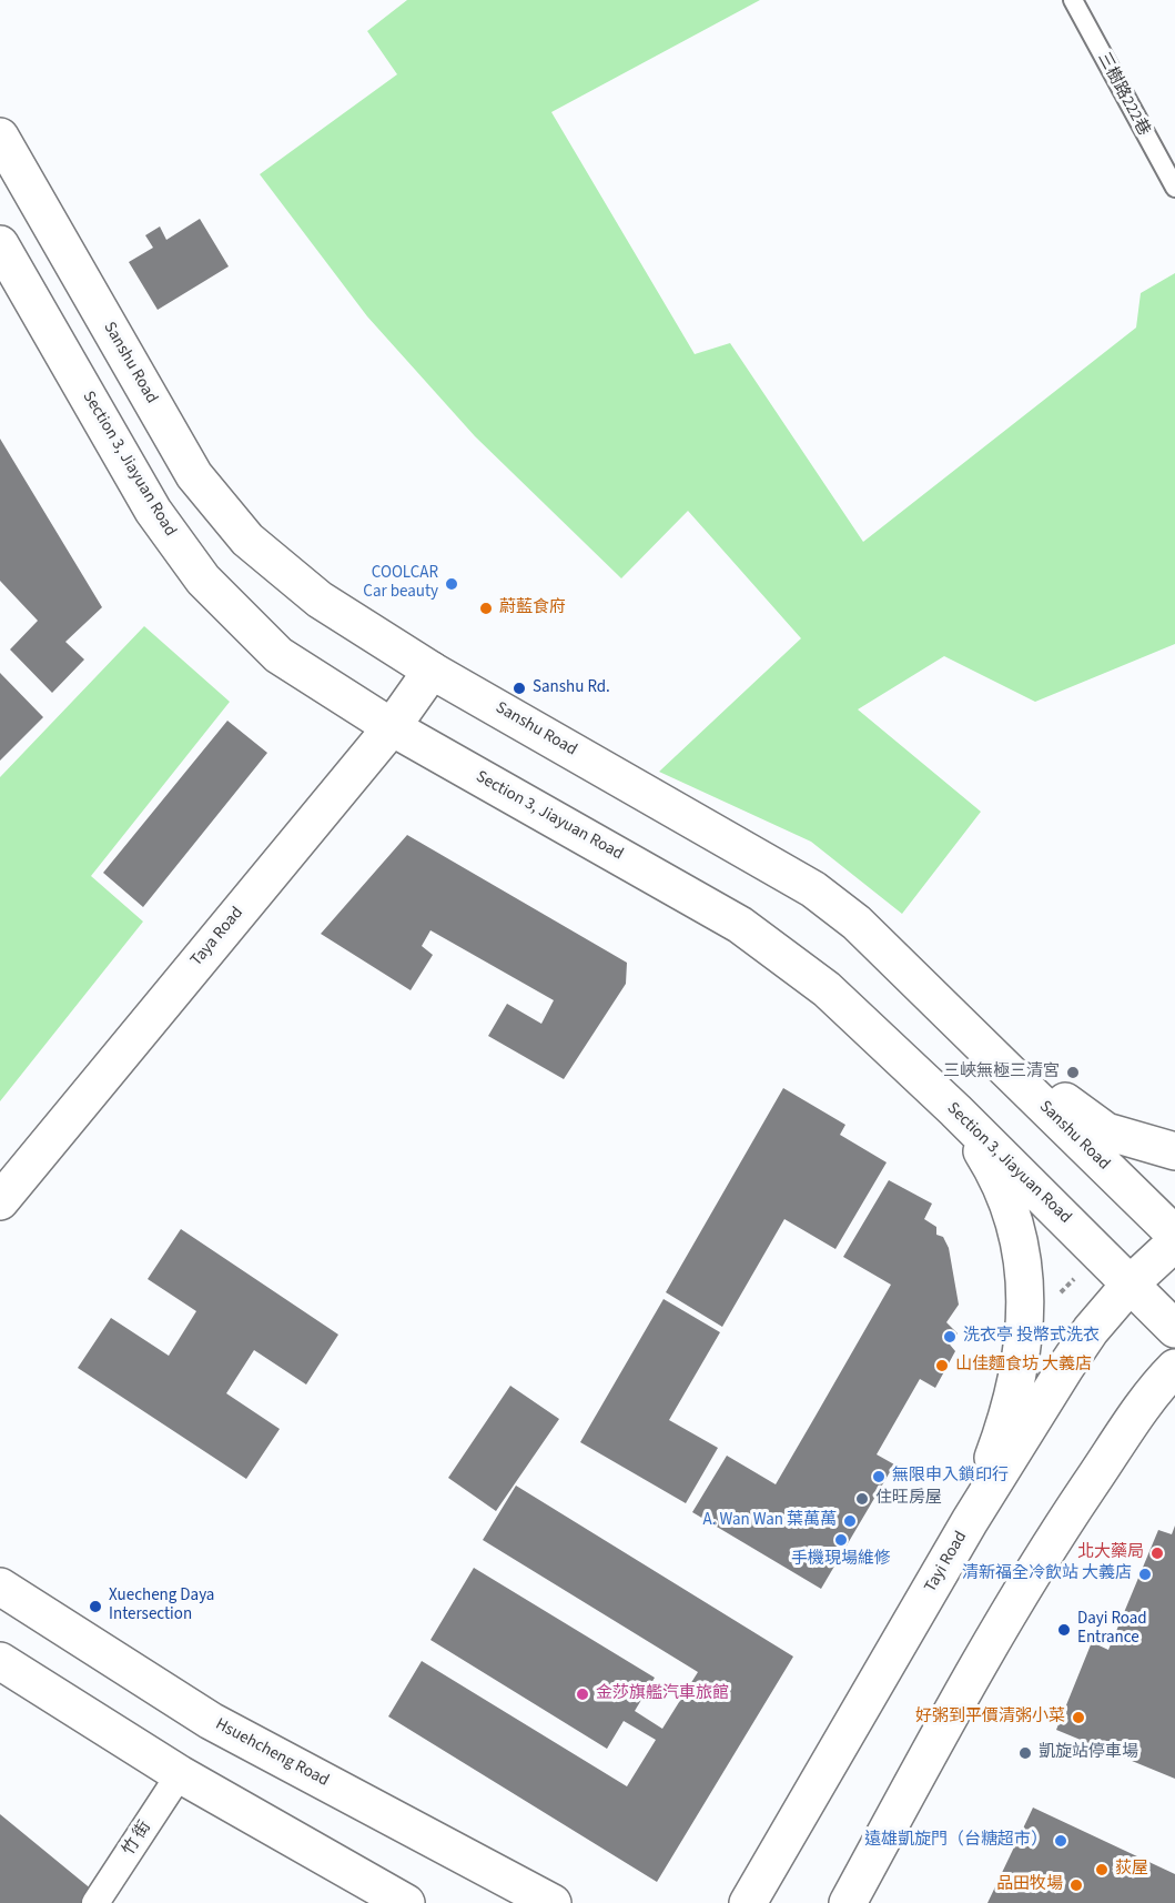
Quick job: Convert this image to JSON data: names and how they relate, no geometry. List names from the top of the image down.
{
  "streets": {
    "street": [
      "Sanshu Road",
      "Section 3, Jiayuan Road",
      "Taya Road",
      "Tayi Road",
      "Hsuehcheng Road",
      "竹 街"
    ],
    "lane": ["三樹路222巷"]
  },
  "crossings": [
    ["Sanshu Road", "Taya Road"],
    ["Section 3, Jiayuan Road", "Taya Road"],
    ["Section 3, Jiayuan Road", "Tayi Road"]
  ],
  "places": [
    "COOLCAR Car beauty",
    "蔚藍食府",
    "Sanshu Rd.",
    "三峽無極三清宮",
    "洗衣亭 投幣式洗衣",
    "山佳麵食坊 大義店",
    "無限申入鎖印行",
    "住旺房屋",
    "A. Wan Wan 葉萬萬",
    "手機現場維修",
    "北大藥局",
    "清新福全冷飲站 大義店",
    "Xuecheng Daya Intersection",
    "Dayi Road Entrance",
    "金莎旗艦汽車旅館",
    "好粥到平價清粥小菜",
    "凱旋站停車場",
    "遠雄凱旋門（台糖超市）",
    "荻屋",
    "品田牧場"
  ]
}
